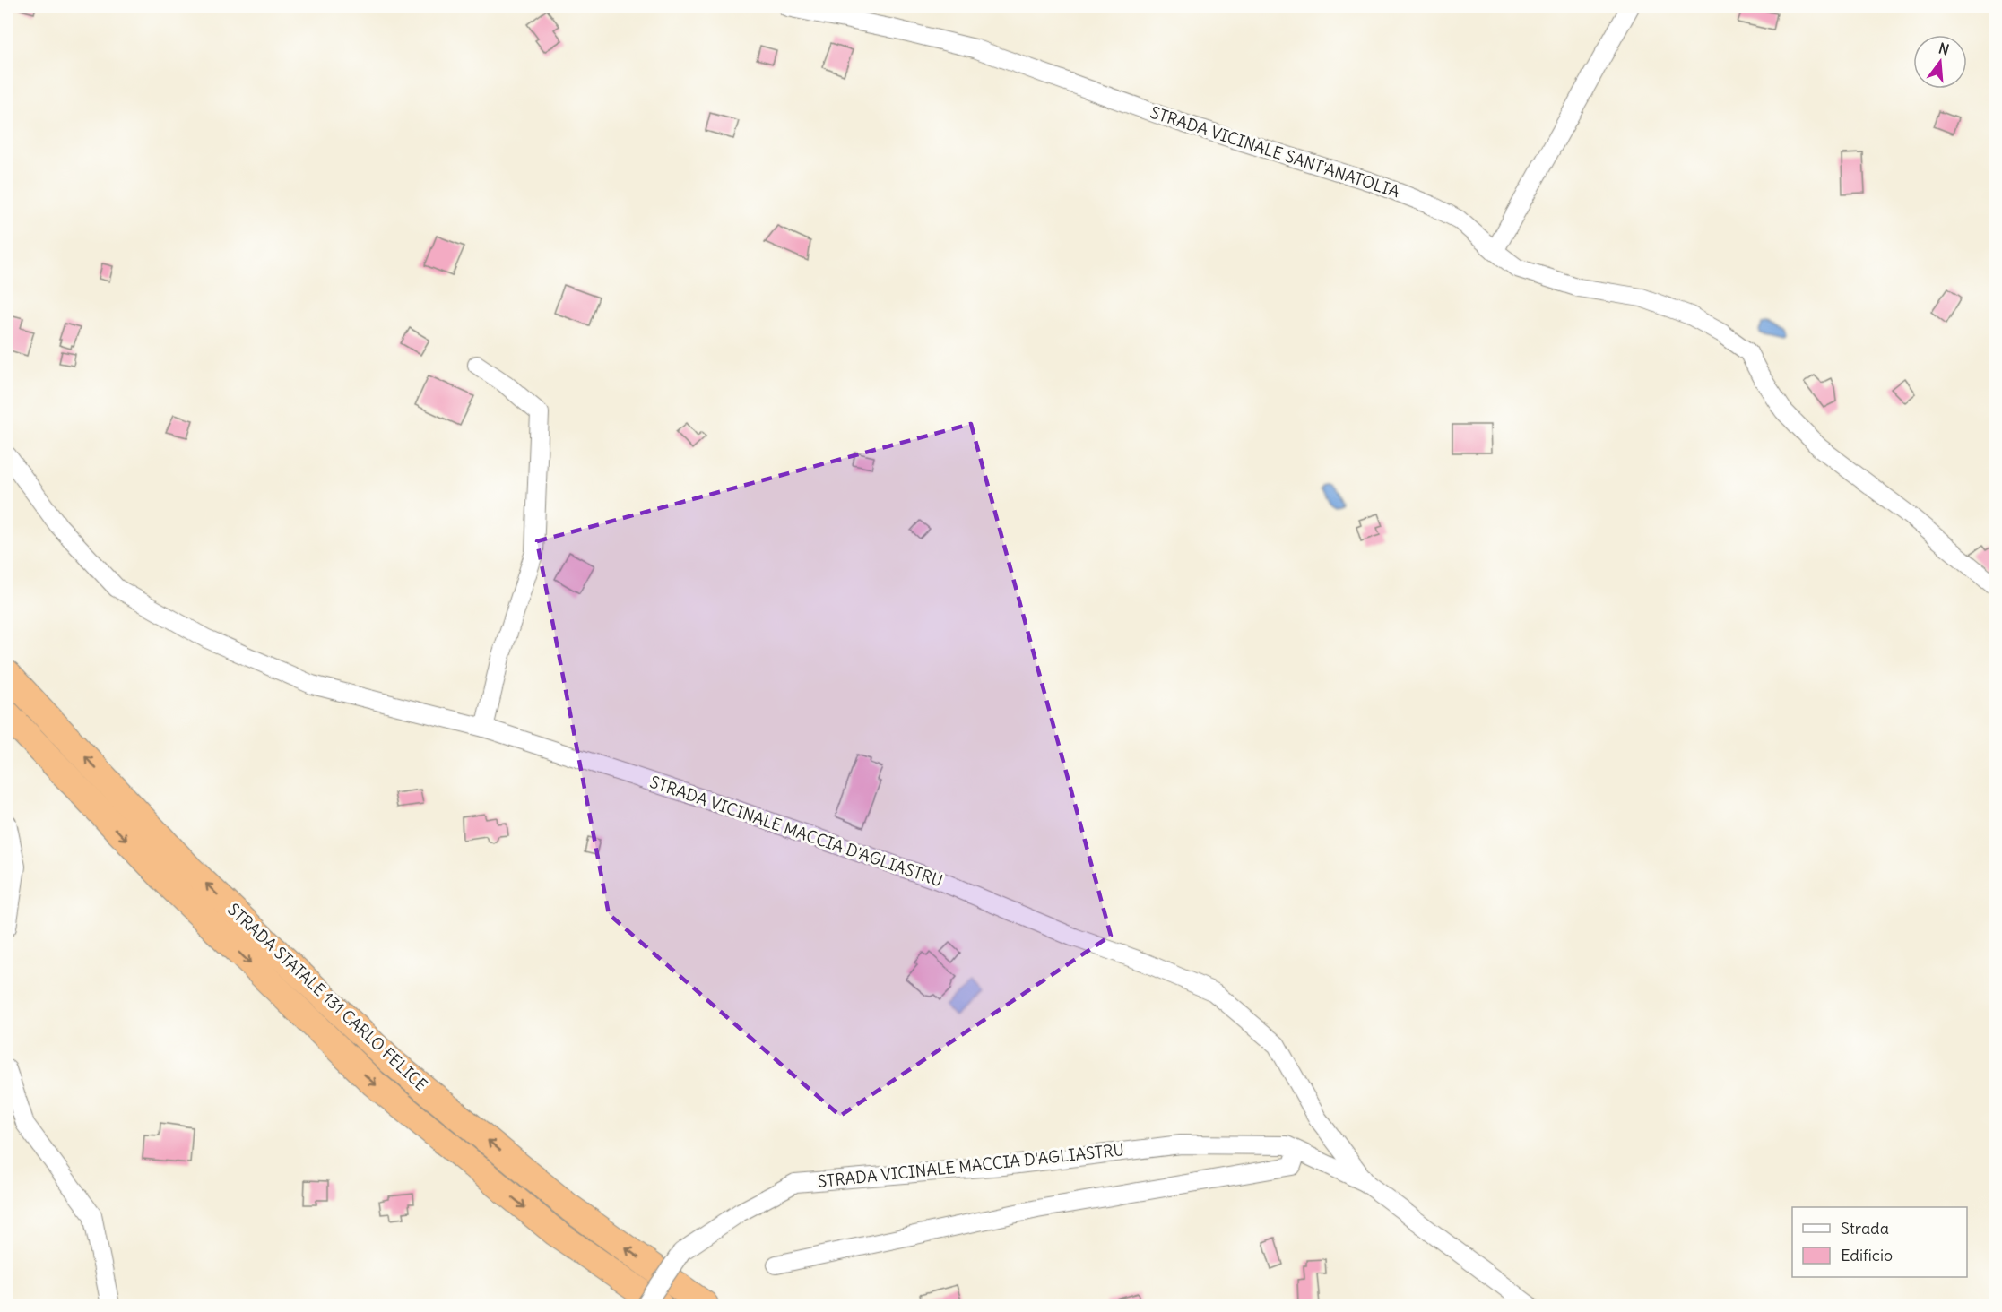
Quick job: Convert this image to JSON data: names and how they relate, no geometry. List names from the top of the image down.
{
  "streets": {
    "highway": ["STRADA STATALE 131 CARLO FELICE"],
    "street": ["STRADA VICINALE SANT'ANATOLIA", "STRADA VICINALE MACCIA D'AGLIASTRU"]
  },
  "legend": ["Strada", "Edificio"],
  "north": "top"
}
